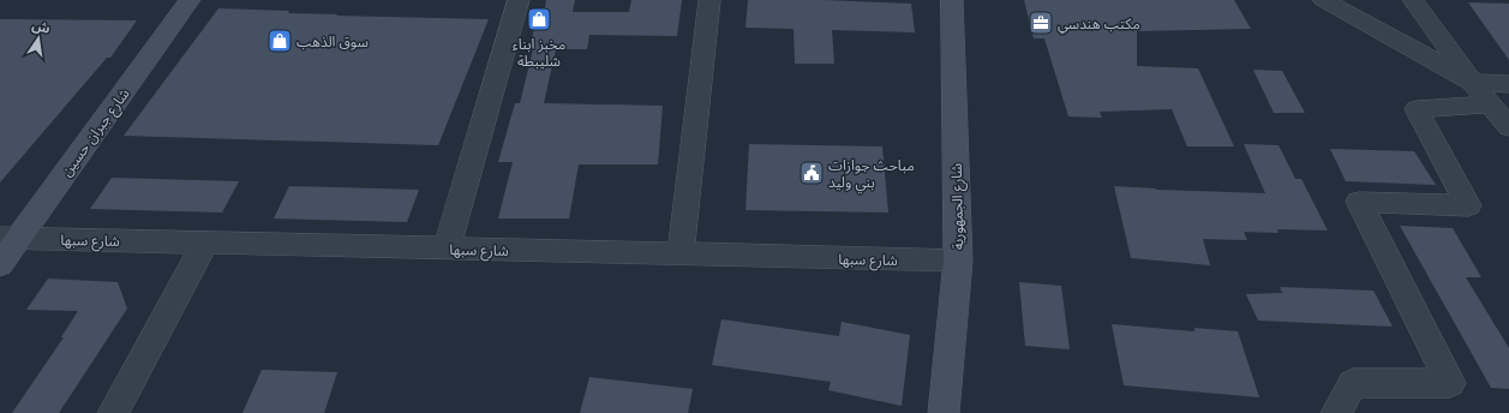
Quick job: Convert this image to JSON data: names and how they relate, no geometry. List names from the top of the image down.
{
  "streets": {
    "main road": ["شارع جبران حسين", "شارع الجمهورية"],
    "street": ["شارع سبها"]
  },
  "crossings": [
    ["شارع جبران حسين", "شارع سبها"],
    ["شارع الجمهورية", "شارع سبها"]
  ],
  "places": {
    "shop": ["مخبز ابناء شليبطة", "سوق الذهب"],
    "office": ["مكتب هندسي"],
    "public building": ["مباحث جوازات بني وليد"]
  },
  "north": "top"
}
